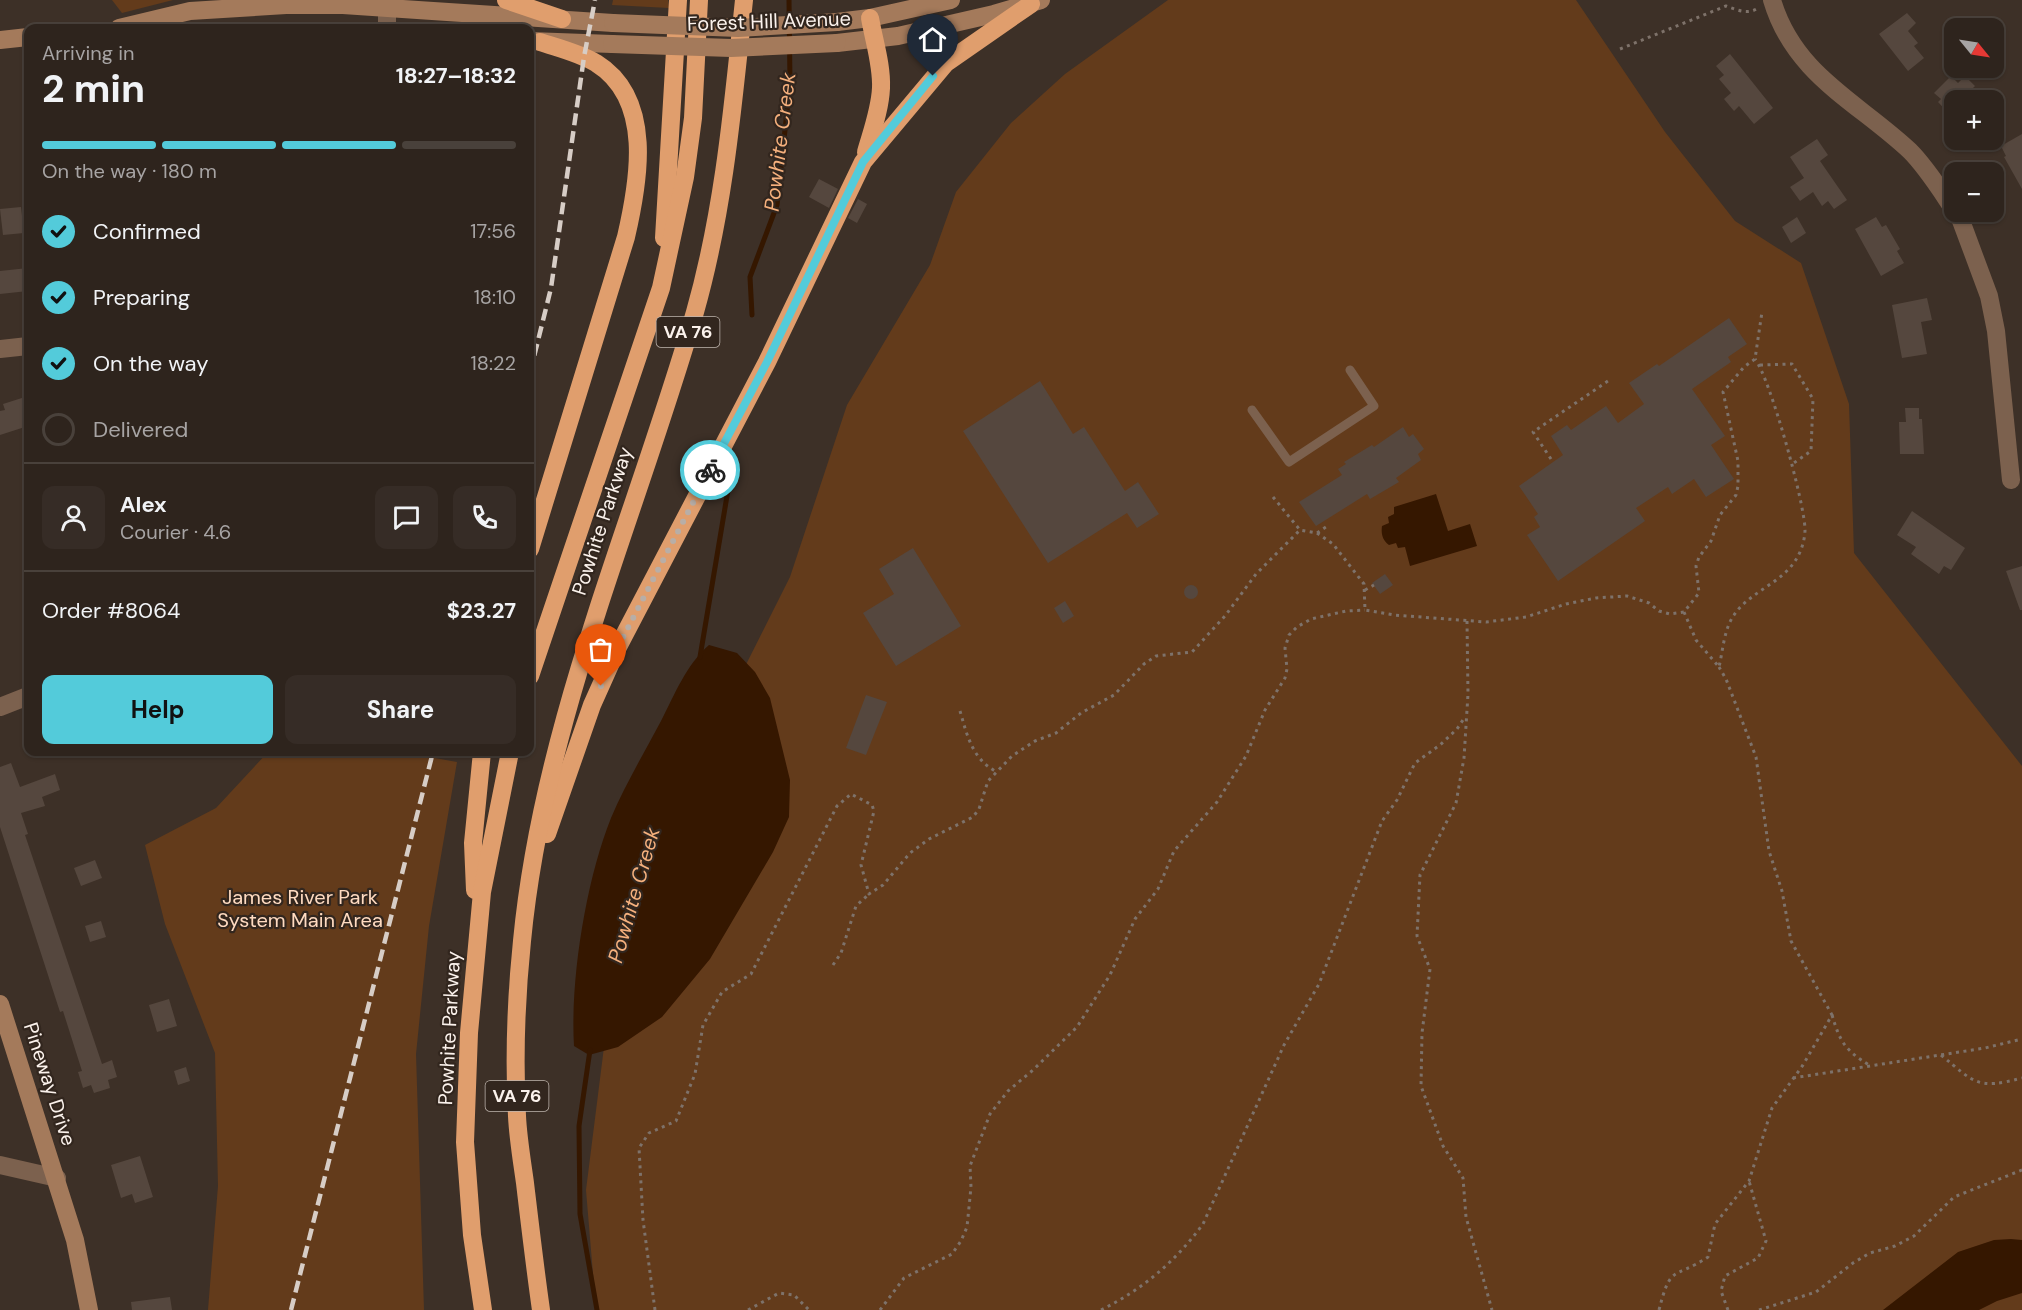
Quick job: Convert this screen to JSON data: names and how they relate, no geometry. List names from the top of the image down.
{
  "streets": {
    "highway": ["VA 76", "Powhite Parkway"],
    "main road": ["Forest Hill Avenue", "Pineway Drive"]
  },
  "water": ["Powhite Creek"],
  "parks": ["James River Park System Main Area"],
  "north": "bottom right",
  "page": {
    "map_buttons": ["+", "−"],
    "heading": ["2 min", "Arriving in", "18:27–18:32"],
    "panel": [
      "Alex",
      "Courier · 4.6",
      "Order #8064",
      "$23.27"
    ],
    "bar": "On the way · 180 m",
    "list": [
      ["Confirmed", "17:56"],
      ["Preparing", "18:10"],
      ["On the way", "18:22"],
      "Delivered"
    ],
    "buttons": ["Help", "Share"]
  }
}
